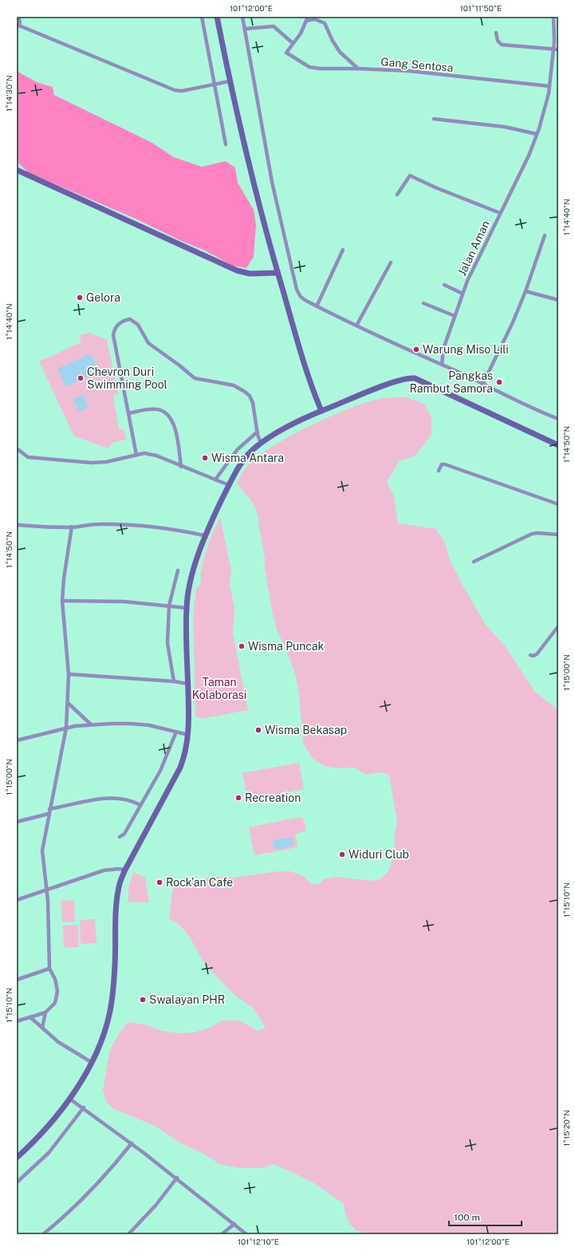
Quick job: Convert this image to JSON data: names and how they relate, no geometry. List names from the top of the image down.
{
  "streets": {
    "street": ["Gang Sentosa", "Jalan Aman"]
  },
  "crossings": [
    ["Gang Sentosa", "Jalan Aman"]
  ],
  "parks": ["Taman Kolaborasi"],
  "places": [
    "Gelora",
    "Warung Miso Lili",
    "Chevron Duri Swimming Pool",
    "Pangkas Rambut Samora",
    "Wisma Antara",
    "Wisma Puncak",
    "Wisma Bekasap",
    "Recreation",
    "Widuri Club",
    "Rock'an Cafe",
    "Swalayan PHR"
  ],
  "scale_bar": "100 m",
  "coordinates": [
    "101°12'00\"E",
    "101°11'50\"E",
    "1°14'30\"N",
    "1°14'40\"N",
    "1°14'50\"N",
    "1°15'00\"N",
    "1°15'10\"N",
    "1°15'20\"N",
    "101°12'10\"E"
  ]
}
